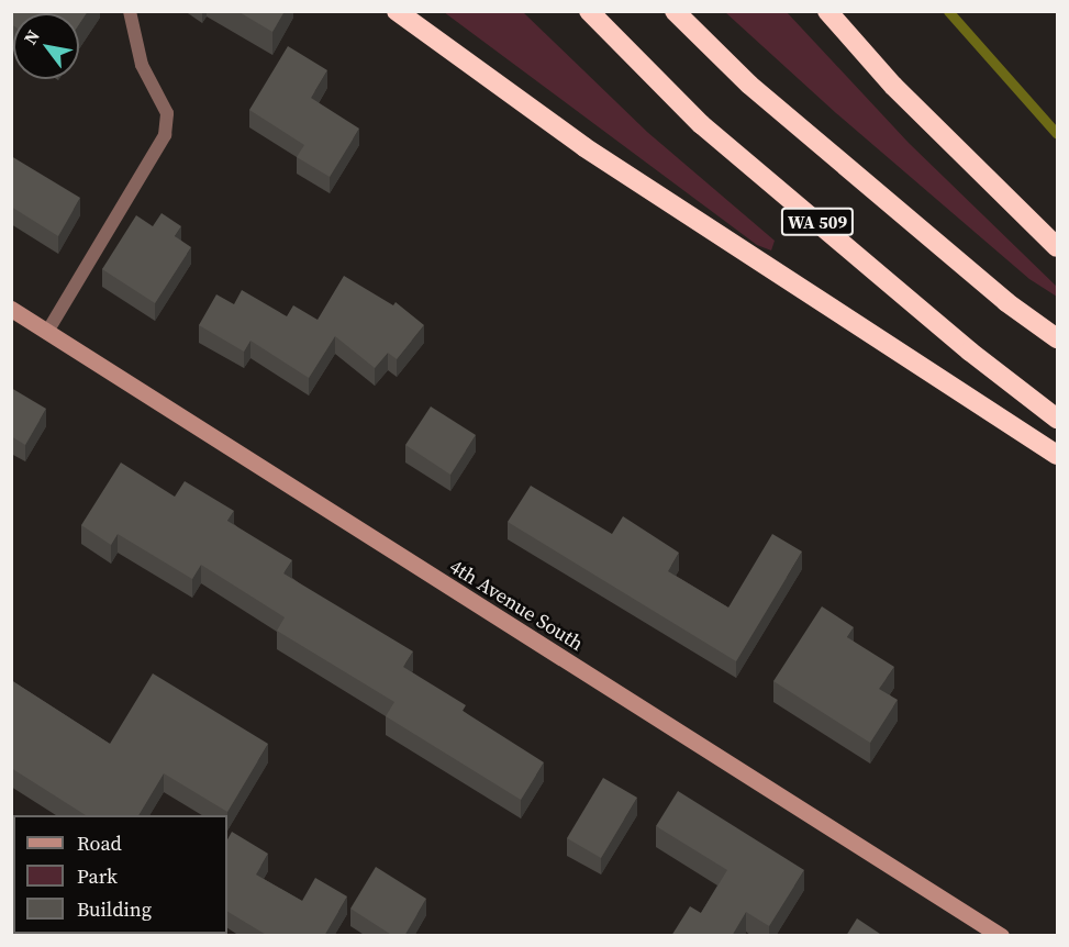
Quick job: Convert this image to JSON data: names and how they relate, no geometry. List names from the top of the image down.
{
  "streets": {
    "highway": ["WA 509"],
    "street": ["4th Avenue South"]
  },
  "legend": ["Road", "Park", "Building"],
  "north": "top left"
}
